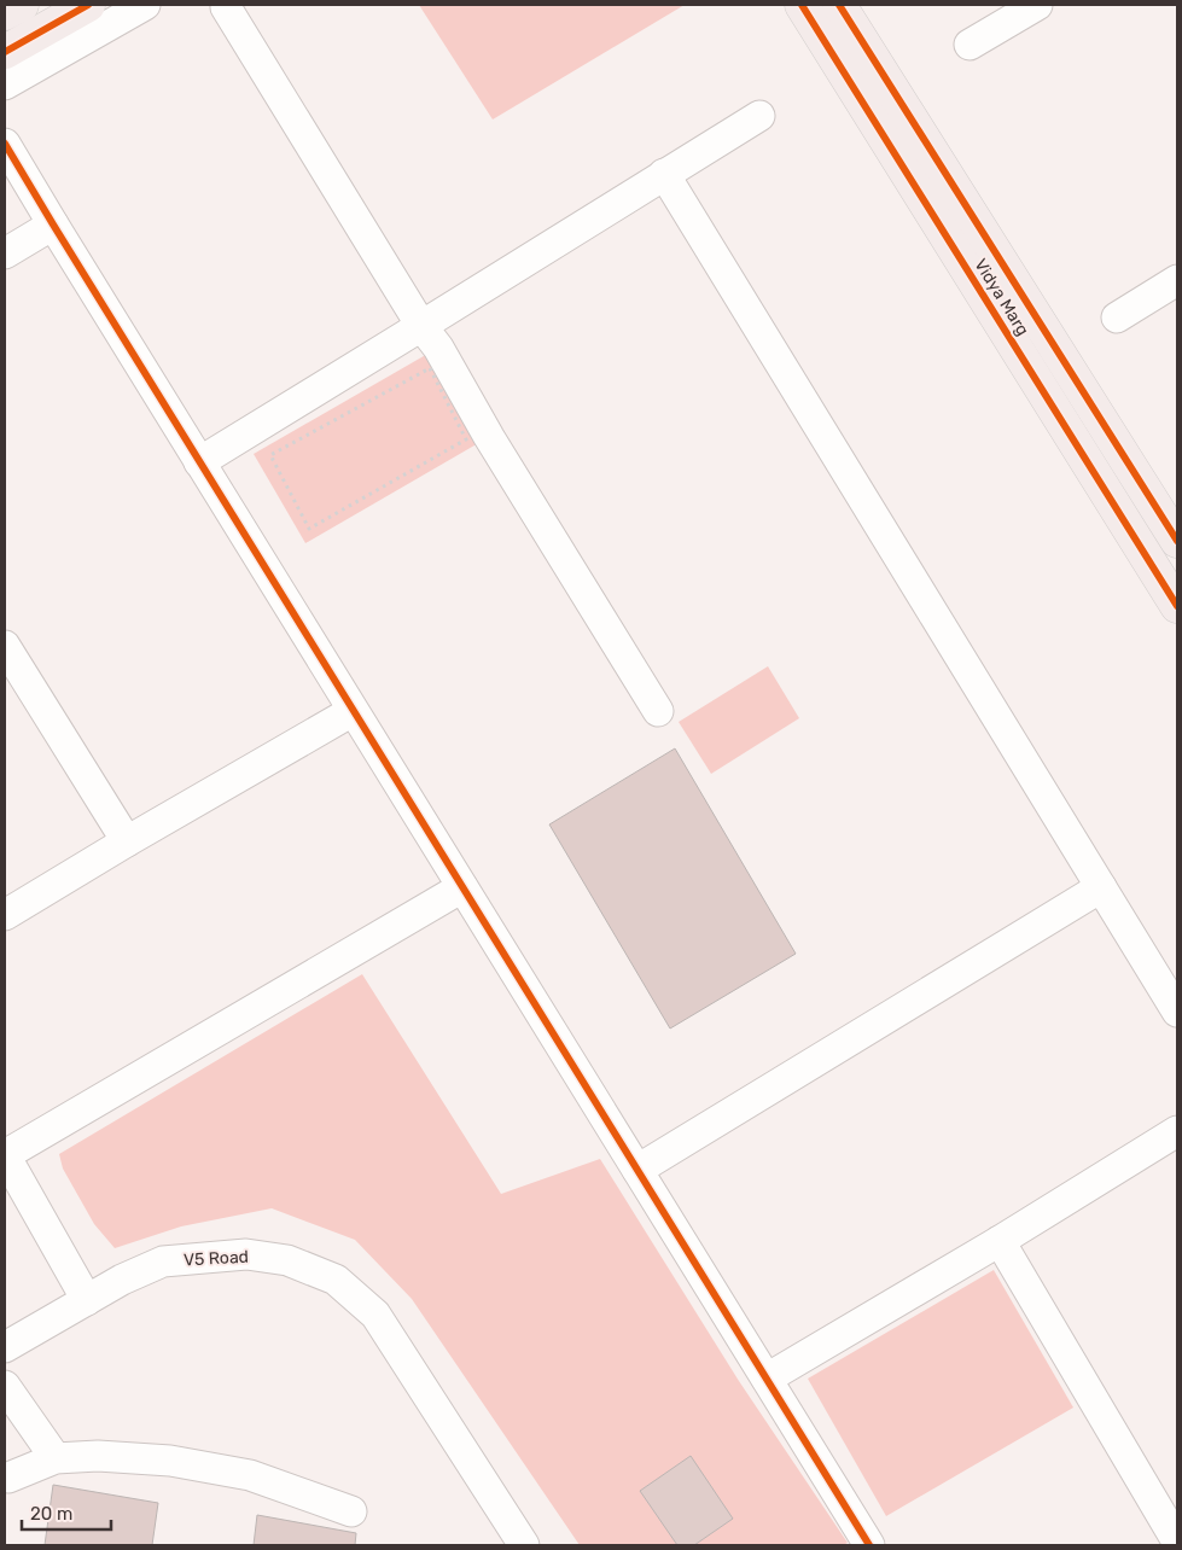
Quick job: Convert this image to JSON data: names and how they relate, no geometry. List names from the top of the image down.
{
  "streets": {
    "main road": ["Vidya Marg"],
    "street": ["V5 Road"]
  },
  "scale_bar": "20 m"
}
